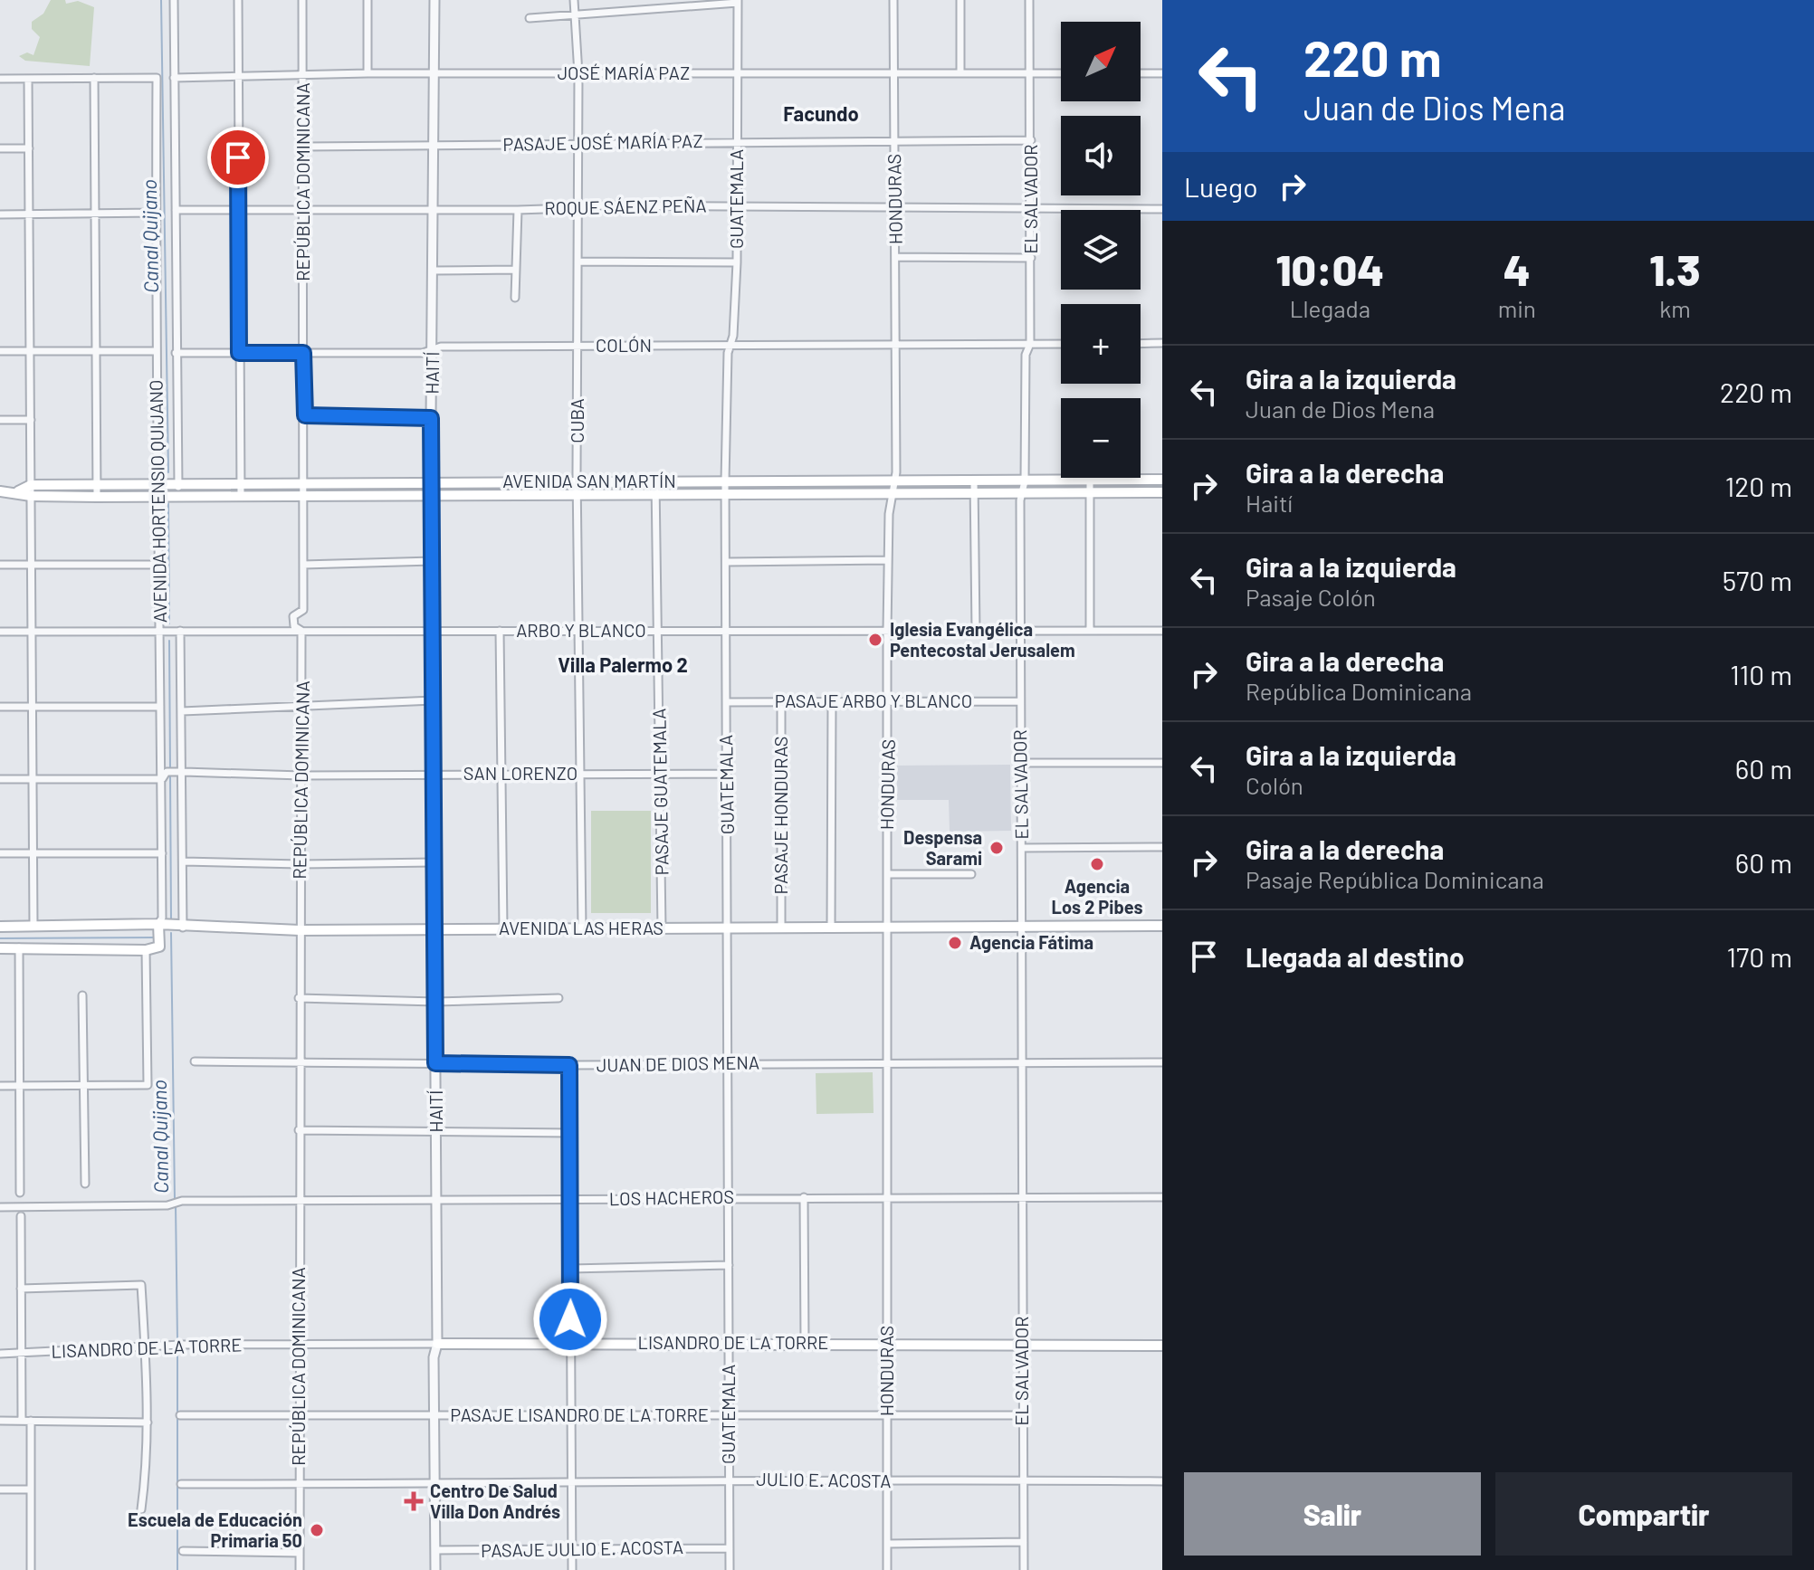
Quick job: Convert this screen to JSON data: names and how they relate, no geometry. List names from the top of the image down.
{
  "streets": {
    "main road": ["AVENIDA SAN MARTÍN", "AVENIDA LAS HERAS", "LISANDRO DE LA TORRE"],
    "street": [
      "JOSÉ MARÍA PAZ",
      "PASAJE JOSÉ MARÍA PAZ",
      "REPÚBLICA DOMINICANA",
      "GUATEMALA",
      "HONDURAS",
      "EL SALVADOR",
      "ROQUE SÁENZ PEÑA",
      "COLÓN",
      "HAITÍ",
      "CUBA",
      "AVENIDA HORTENSIO QUIJANO",
      "ARBO Y BLANCO",
      "PASAJE ARBO Y BLANCO",
      "SAN LORENZO",
      "PASAJE GUATEMALA",
      "PASAJE HONDURAS",
      "JUAN DE DIOS MENA",
      "LOS HACHEROS",
      "PASAJE LISANDRO DE LA TORRE",
      "JULIO E. ACOSTA",
      "PASAJE JULIO E. ACOSTA"
    ]
  },
  "crossings": [
    ["JOSÉ MARÍA PAZ", "REPÚBLICA DOMINICANA"],
    ["JOSÉ MARÍA PAZ", "GUATEMALA"],
    ["JOSÉ MARÍA PAZ", "HONDURAS"],
    ["JOSÉ MARÍA PAZ", "EL SALVADOR"],
    ["JOSÉ MARÍA PAZ", "HAITÍ"],
    ["JOSÉ MARÍA PAZ", "CUBA"],
    ["JOSÉ MARÍA PAZ", "AVENIDA HORTENSIO QUIJANO"],
    ["PASAJE JOSÉ MARÍA PAZ", "REPÚBLICA DOMINICANA"],
    ["PASAJE JOSÉ MARÍA PAZ", "GUATEMALA"],
    ["PASAJE JOSÉ MARÍA PAZ", "HONDURAS"],
    ["PASAJE JOSÉ MARÍA PAZ", "EL SALVADOR"],
    ["PASAJE JOSÉ MARÍA PAZ", "HAITÍ"],
    ["PASAJE JOSÉ MARÍA PAZ", "CUBA"],
    ["REPÚBLICA DOMINICANA", "ROQUE SÁENZ PEÑA"],
    ["REPÚBLICA DOMINICANA", "COLÓN"],
    ["REPÚBLICA DOMINICANA", "AVENIDA SAN MARTÍN"],
    ["REPÚBLICA DOMINICANA", "ARBO Y BLANCO"],
    ["REPÚBLICA DOMINICANA", "SAN LORENZO"],
    ["REPÚBLICA DOMINICANA", "AVENIDA LAS HERAS"],
    ["REPÚBLICA DOMINICANA", "JUAN DE DIOS MENA"],
    ["REPÚBLICA DOMINICANA", "LOS HACHEROS"],
    ["REPÚBLICA DOMINICANA", "LISANDRO DE LA TORRE"],
    ["REPÚBLICA DOMINICANA", "PASAJE LISANDRO DE LA TORRE"],
    ["REPÚBLICA DOMINICANA", "JULIO E. ACOSTA"],
    ["GUATEMALA", "ROQUE SÁENZ PEÑA"],
    ["GUATEMALA", "COLÓN"],
    ["GUATEMALA", "AVENIDA SAN MARTÍN"],
    ["GUATEMALA", "ARBO Y BLANCO"],
    ["GUATEMALA", "PASAJE ARBO Y BLANCO"],
    ["GUATEMALA", "SAN LORENZO"],
    ["GUATEMALA", "AVENIDA LAS HERAS"],
    ["GUATEMALA", "JUAN DE DIOS MENA"],
    ["GUATEMALA", "LOS HACHEROS"],
    ["GUATEMALA", "LISANDRO DE LA TORRE"],
    ["GUATEMALA", "PASAJE LISANDRO DE LA TORRE"],
    ["GUATEMALA", "JULIO E. ACOSTA"],
    ["GUATEMALA", "PASAJE JULIO E. ACOSTA"],
    ["HONDURAS", "ROQUE SÁENZ PEÑA"],
    ["HONDURAS", "COLÓN"],
    ["HONDURAS", "AVENIDA SAN MARTÍN"],
    ["HONDURAS", "ARBO Y BLANCO"],
    ["HONDURAS", "PASAJE ARBO Y BLANCO"],
    ["HONDURAS", "AVENIDA LAS HERAS"],
    ["HONDURAS", "JUAN DE DIOS MENA"],
    ["HONDURAS", "LOS HACHEROS"],
    ["HONDURAS", "LISANDRO DE LA TORRE"],
    ["HONDURAS", "PASAJE LISANDRO DE LA TORRE"],
    ["HONDURAS", "JULIO E. ACOSTA"],
    ["EL SALVADOR", "ROQUE SÁENZ PEÑA"],
    ["EL SALVADOR", "COLÓN"],
    ["EL SALVADOR", "AVENIDA SAN MARTÍN"],
    ["EL SALVADOR", "ARBO Y BLANCO"],
    ["EL SALVADOR", "PASAJE ARBO Y BLANCO"],
    ["EL SALVADOR", "AVENIDA LAS HERAS"],
    ["EL SALVADOR", "JUAN DE DIOS MENA"],
    ["EL SALVADOR", "LOS HACHEROS"],
    ["EL SALVADOR", "LISANDRO DE LA TORRE"],
    ["EL SALVADOR", "PASAJE LISANDRO DE LA TORRE"],
    ["EL SALVADOR", "JULIO E. ACOSTA"],
    ["ROQUE SÁENZ PEÑA", "HAITÍ"],
    ["ROQUE SÁENZ PEÑA", "CUBA"],
    ["ROQUE SÁENZ PEÑA", "AVENIDA HORTENSIO QUIJANO"],
    ["COLÓN", "HAITÍ"],
    ["COLÓN", "CUBA"],
    ["COLÓN", "AVENIDA HORTENSIO QUIJANO"],
    ["HAITÍ", "AVENIDA SAN MARTÍN"],
    ["HAITÍ", "ARBO Y BLANCO"],
    ["HAITÍ", "SAN LORENZO"],
    ["HAITÍ", "AVENIDA LAS HERAS"],
    ["HAITÍ", "JUAN DE DIOS MENA"],
    ["HAITÍ", "LOS HACHEROS"],
    ["HAITÍ", "LISANDRO DE LA TORRE"],
    ["HAITÍ", "PASAJE LISANDRO DE LA TORRE"],
    ["HAITÍ", "JULIO E. ACOSTA"],
    ["HAITÍ", "PASAJE JULIO E. ACOSTA"],
    ["CUBA", "AVENIDA SAN MARTÍN"],
    ["CUBA", "ARBO Y BLANCO"],
    ["CUBA", "SAN LORENZO"],
    ["CUBA", "AVENIDA LAS HERAS"],
    ["AVENIDA SAN MARTÍN", "AVENIDA HORTENSIO QUIJANO"],
    ["AVENIDA SAN MARTÍN", "PASAJE GUATEMALA"],
    ["AVENIDA HORTENSIO QUIJANO", "ARBO Y BLANCO"],
    ["AVENIDA HORTENSIO QUIJANO", "SAN LORENZO"],
    ["AVENIDA HORTENSIO QUIJANO", "AVENIDA LAS HERAS"],
    ["ARBO Y BLANCO", "PASAJE GUATEMALA"],
    ["PASAJE ARBO Y BLANCO", "PASAJE HONDURAS"],
    ["SAN LORENZO", "PASAJE GUATEMALA"],
    ["PASAJE GUATEMALA", "AVENIDA LAS HERAS"],
    ["PASAJE HONDURAS", "AVENIDA LAS HERAS"]
  ],
  "districts": ["Facundo", "Villa Palermo 2"],
  "water": ["Canal Quijano"],
  "places": {
    "other": [
      "Iglesia Evangélica Pentecostal Jerusalem",
      "Despensa Sarami",
      "Agencia Los 2 Pibes",
      "Agencia Fátima",
      "Escuela de Educación Primaria 50"
    ],
    "health": ["Centro De Salud Villa Don Andrés"]
  },
  "north": "top right",
  "page": {
    "turn": ["220 m", "Juan de Dios Mena"],
    "map_buttons": ["+", "−"],
    "then": "Luego",
    "eta": [
      "10:04",
      "Llegada",
      "4",
      "min",
      "1.3",
      "km"
    ],
    "list": [
      {
        "name": "Gira a la izquierda",
        "note": "Juan de Dios Mena",
        "value": "220 m"
      },
      {
        "name": "Gira a la derecha",
        "note": "Haití",
        "value": "120 m"
      },
      {
        "name": "Gira a la izquierda",
        "note": "Pasaje Colón",
        "value": "570 m"
      },
      {
        "name": "Gira a la derecha",
        "note": "República Dominicana",
        "value": "110 m"
      },
      {
        "name": "Gira a la izquierda",
        "note": "Colón",
        "value": "60 m"
      },
      {
        "name": "Gira a la derecha",
        "note": "Pasaje República Dominicana",
        "value": "60 m"
      },
      {
        "name": "Llegada al destino",
        "value": "170 m"
      }
    ],
    "buttons": ["Salir", "Compartir"]
  }
}
